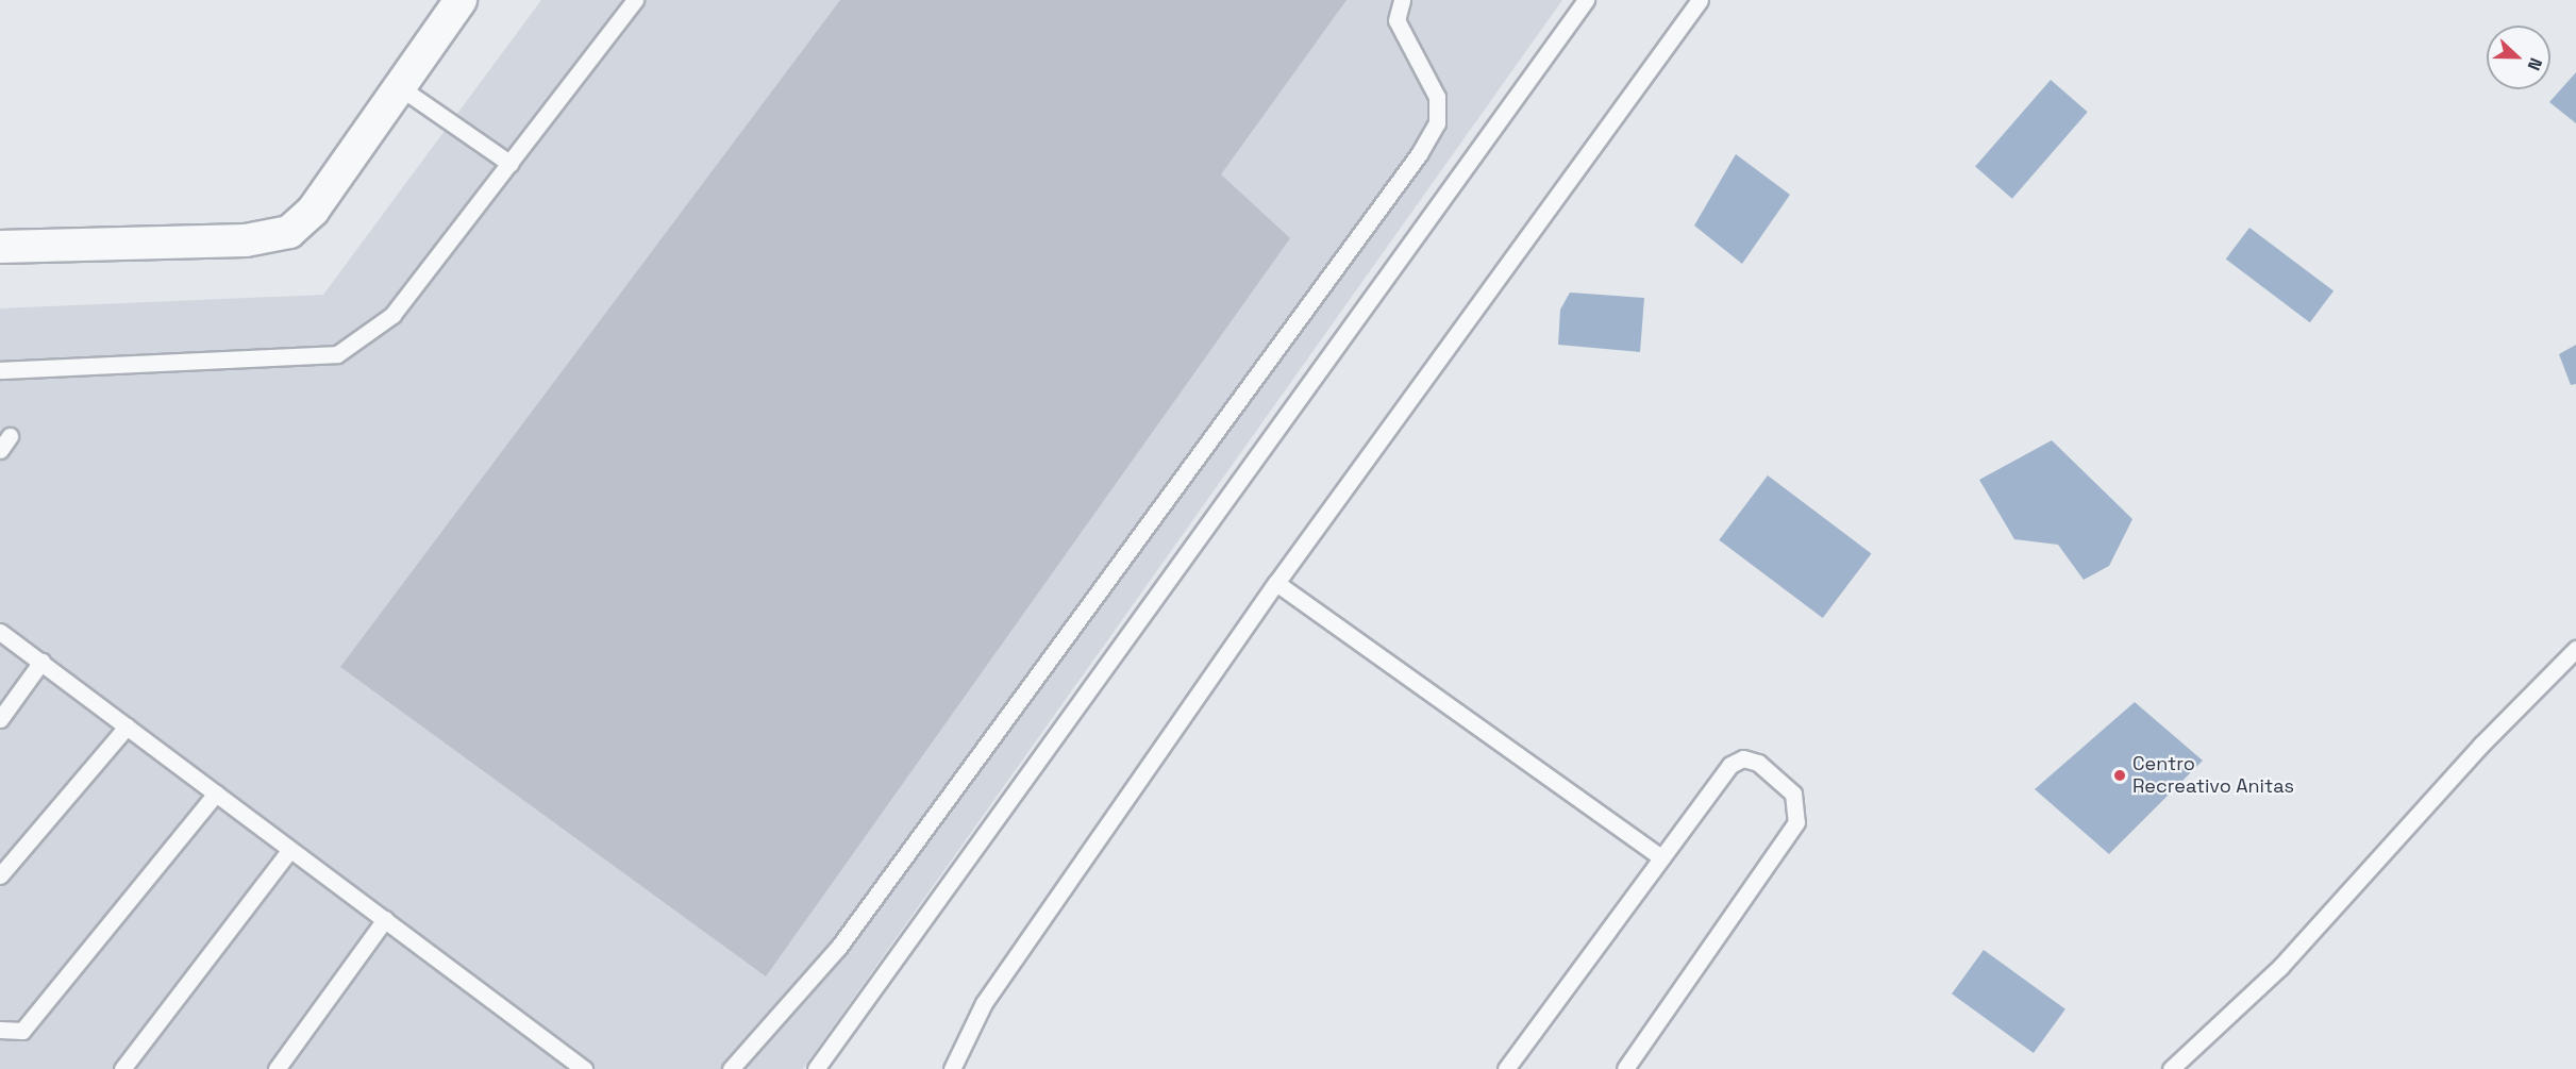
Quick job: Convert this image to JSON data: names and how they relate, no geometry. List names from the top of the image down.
{
  "places": ["Centro Recreativo Anitas"],
  "north": "right"
}
